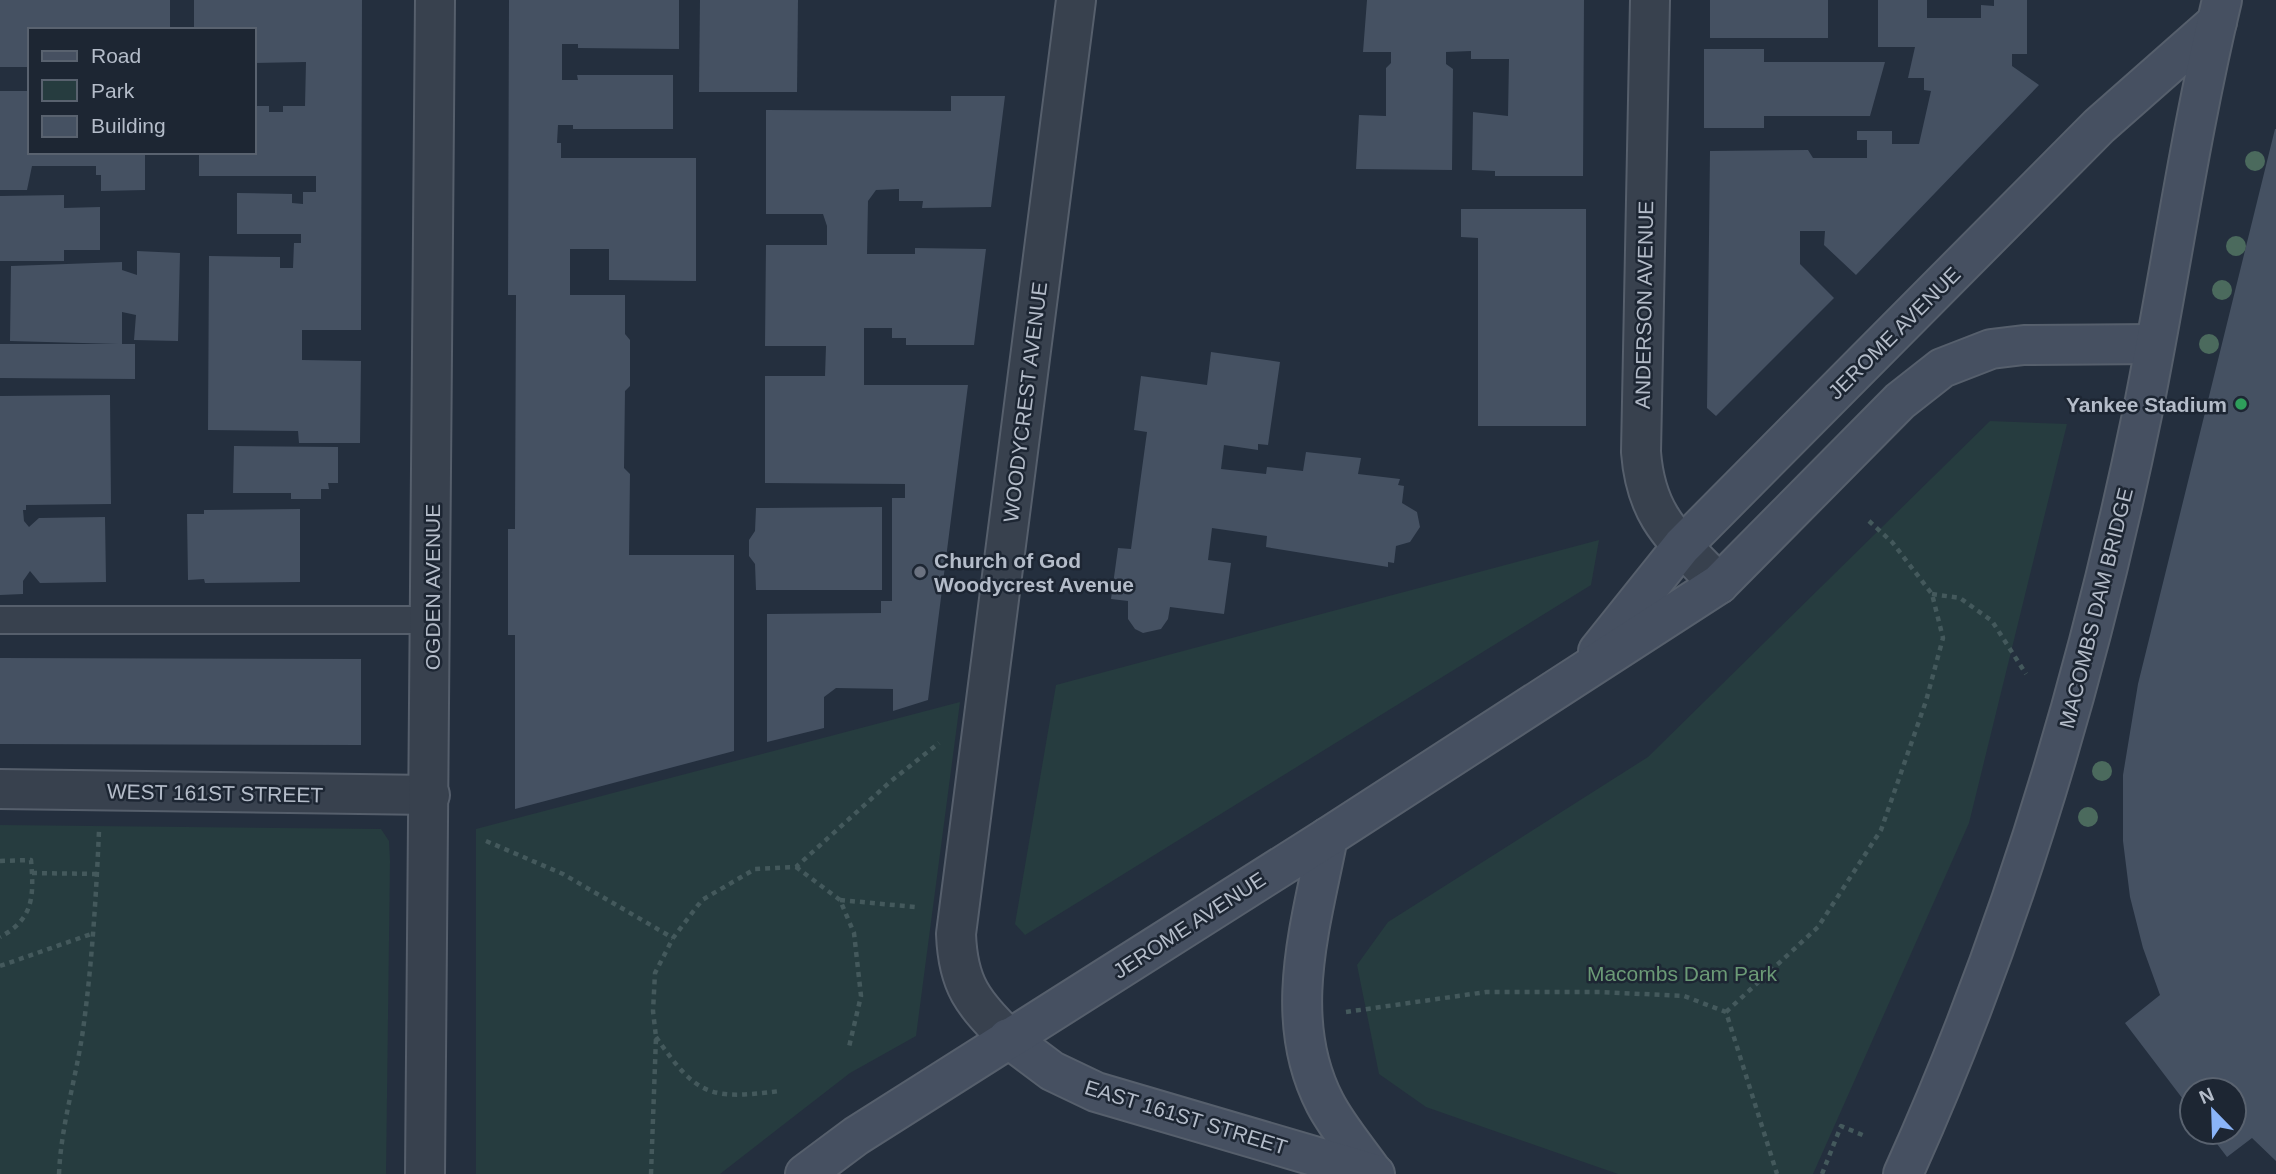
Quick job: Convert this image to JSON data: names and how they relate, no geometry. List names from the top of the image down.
{
  "streets": {
    "main road": ["JEROME AVENUE", "MACOMBS DAM BRIDGE", "EAST 161ST STREET"],
    "street": [
      "ANDERSON AVENUE",
      "WOODYCREST AVENUE",
      "OGDEN AVENUE",
      "WEST 161ST STREET"
    ]
  },
  "crossings": [
    ["ANDERSON AVENUE", "JEROME AVENUE"],
    ["JEROME AVENUE", "WOODYCREST AVENUE"],
    ["JEROME AVENUE", "MACOMBS DAM BRIDGE"],
    ["JEROME AVENUE", "EAST 161ST STREET"],
    ["WOODYCREST AVENUE", "EAST 161ST STREET"],
    ["OGDEN AVENUE", "WEST 161ST STREET"]
  ],
  "parks": ["Macombs Dam Park"],
  "places": ["Yankee Stadium", "Church of God Woodycrest Avenue"],
  "legend": ["Road", "Park", "Building"],
  "north": "top left"
}
